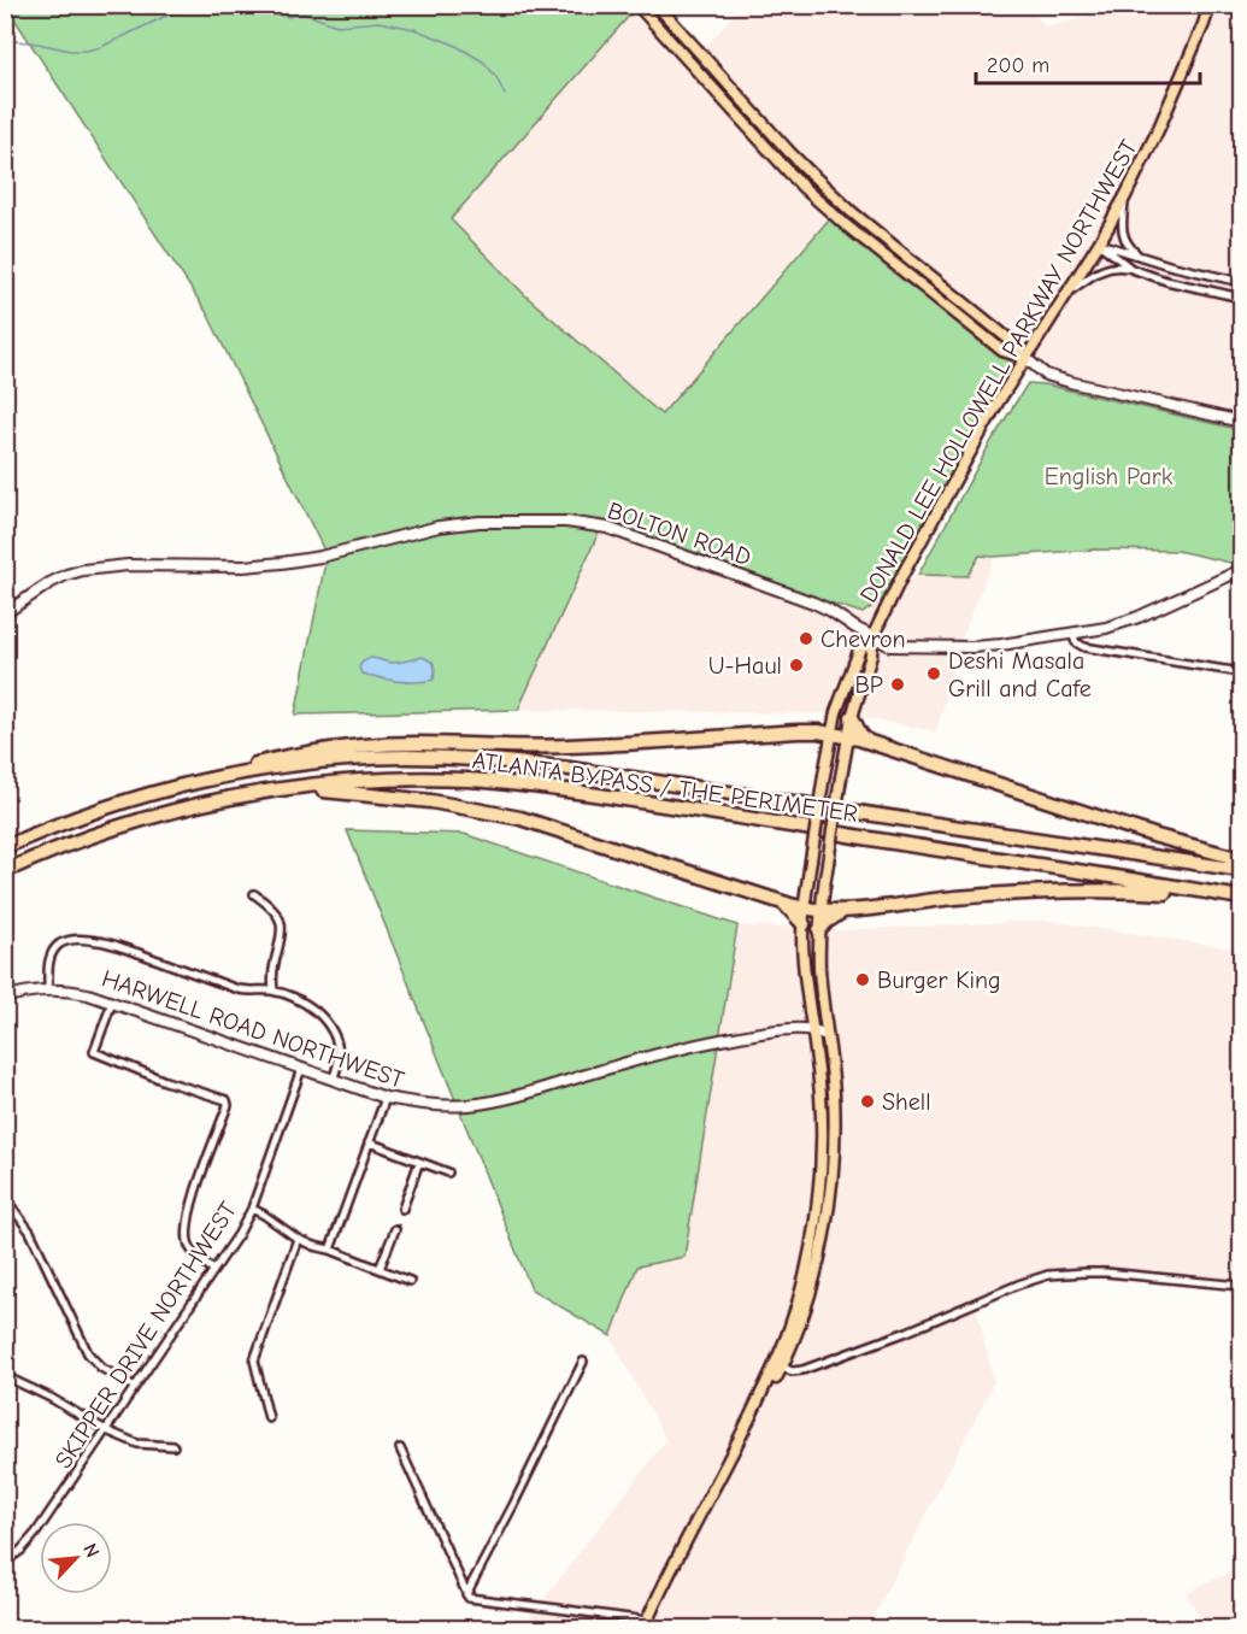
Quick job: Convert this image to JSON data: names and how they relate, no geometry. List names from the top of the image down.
{
  "streets": {
    "highway": ["ATLANTA BYPASS / THE PERIMETER"],
    "main road": ["DONALD LEE HOLLOWELL PARKWAY NORTHWEST"],
    "street": ["BOLTON ROAD", "HARWELL ROAD NORTHWEST", "SKIPPER DRIVE NORTHWEST"]
  },
  "crossings": [
    ["DONALD LEE HOLLOWELL PARKWAY NORTHWEST", "BOLTON ROAD"],
    ["DONALD LEE HOLLOWELL PARKWAY NORTHWEST", "HARWELL ROAD NORTHWEST"],
    ["HARWELL ROAD NORTHWEST", "SKIPPER DRIVE NORTHWEST"]
  ],
  "parks": ["English Park"],
  "places": [
    "Chevron",
    "U-Haul",
    "Deshi Masala Grill and Cafe",
    "BP",
    "Burger King",
    "Shell"
  ],
  "scale_bar": "200 m",
  "north": "top right"
}
